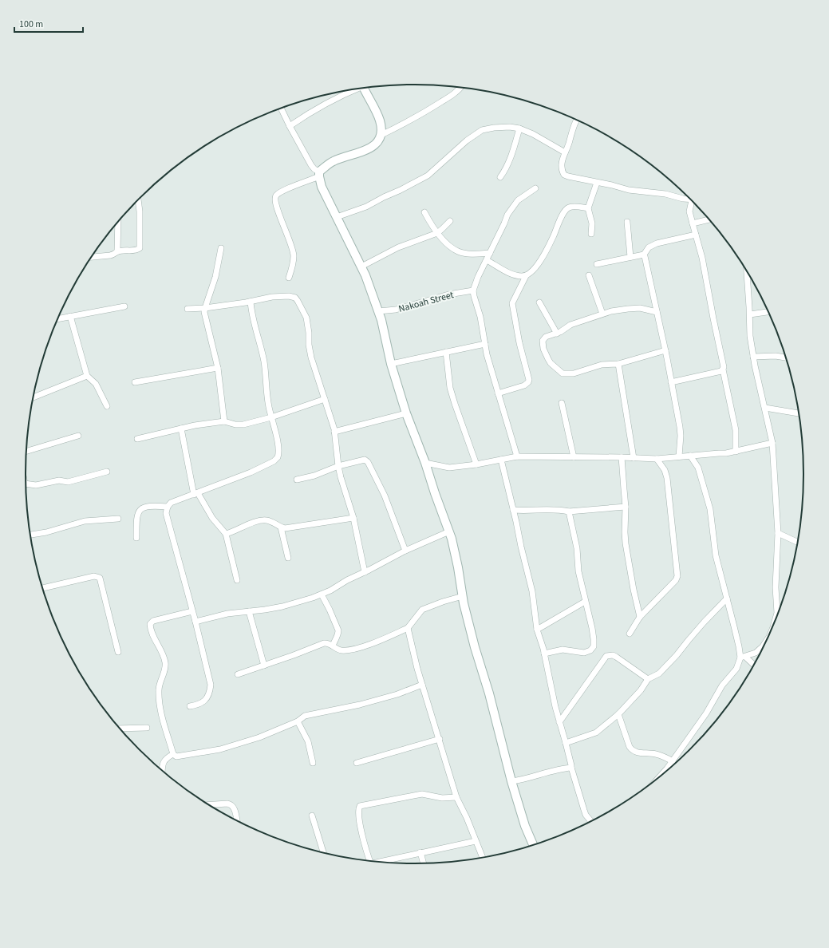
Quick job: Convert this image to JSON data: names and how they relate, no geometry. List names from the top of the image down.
{
  "streets": {
    "street": ["Nakoah Street"]
  },
  "scale_bar": "100 m"
}
